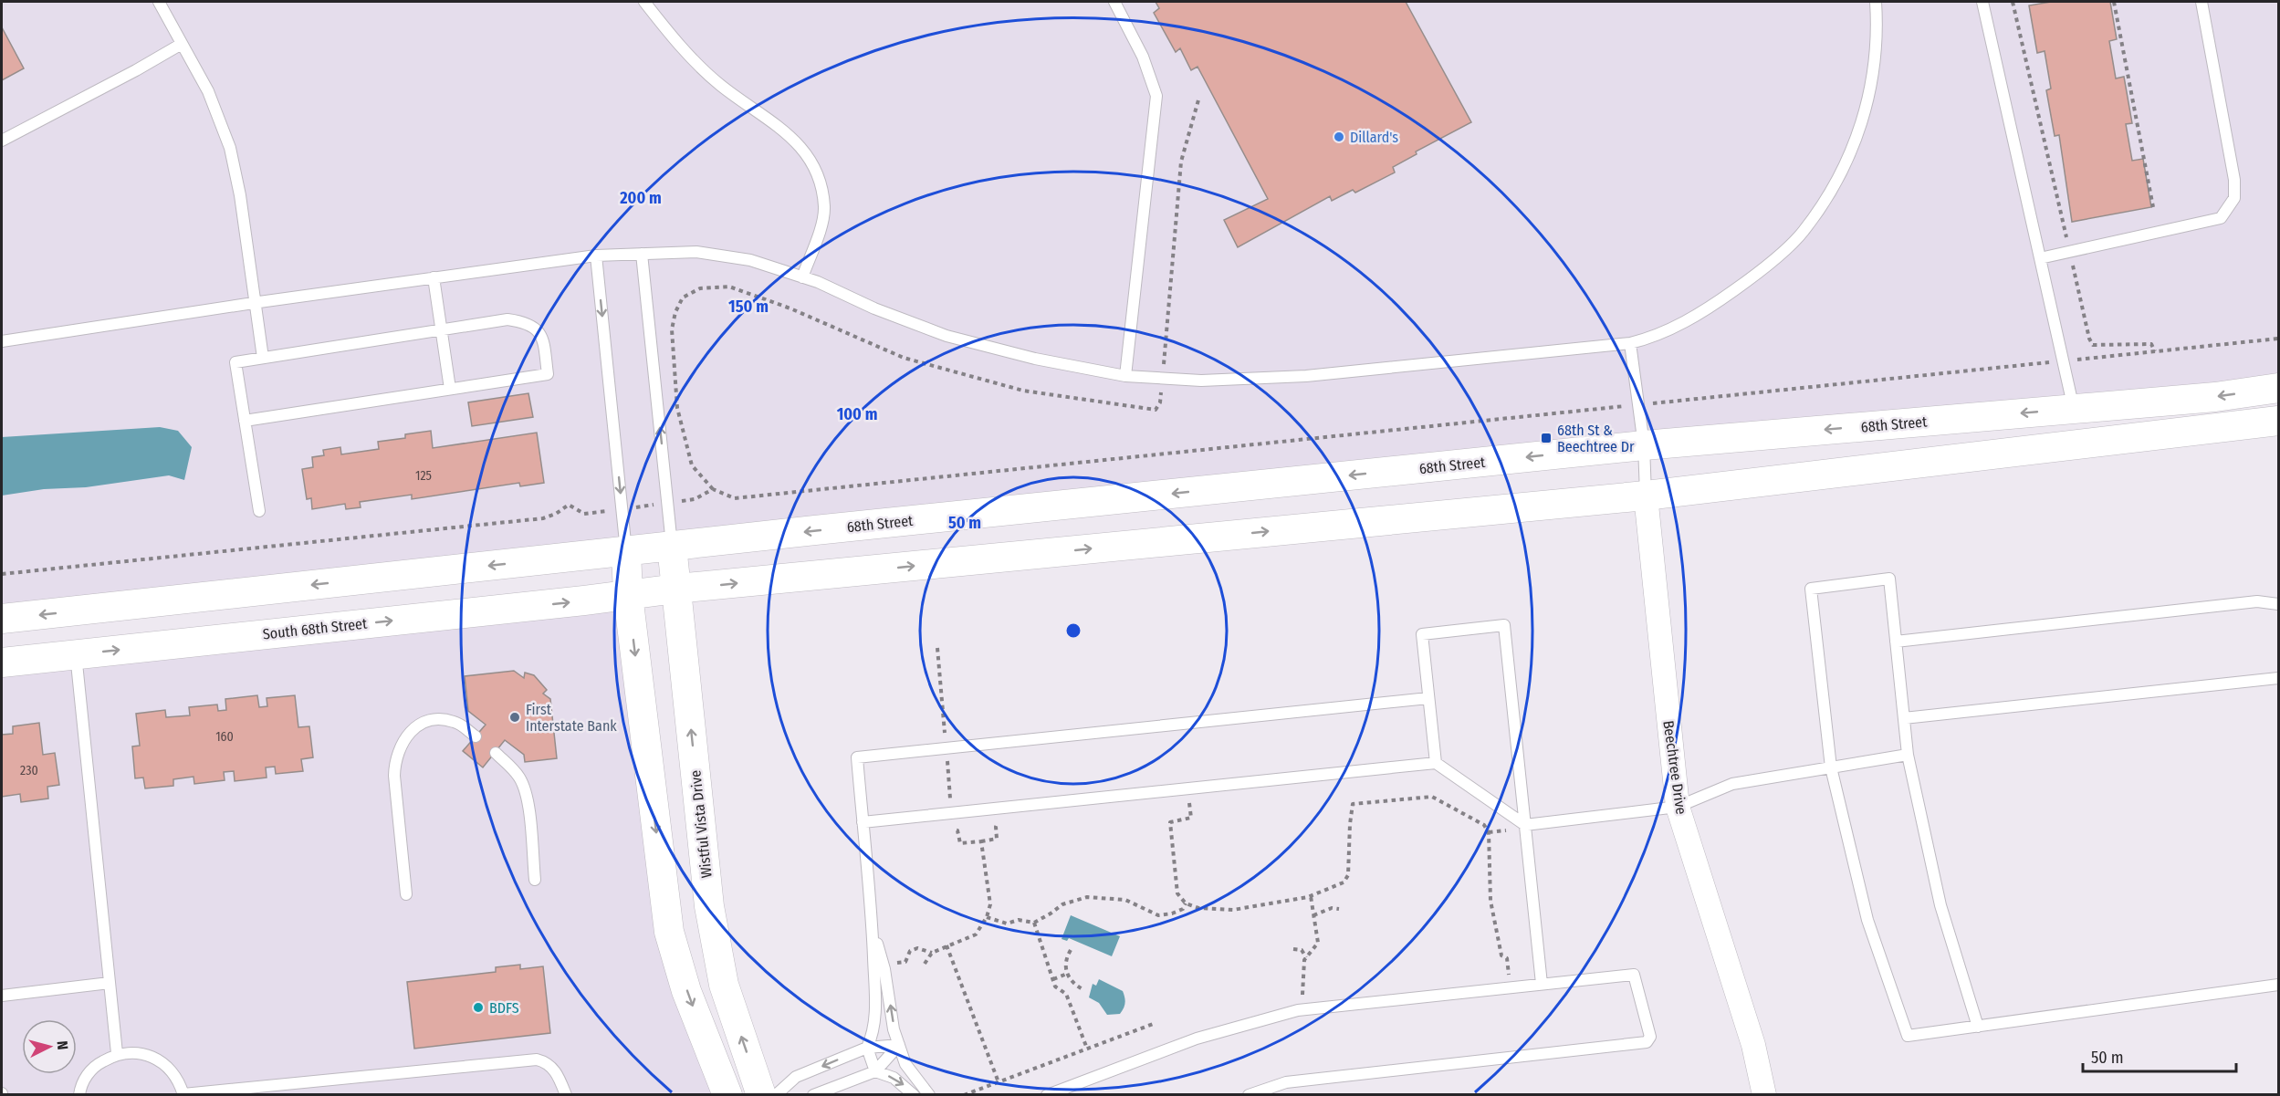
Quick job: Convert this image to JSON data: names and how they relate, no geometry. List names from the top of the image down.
{
  "streets": {
    "street": [
      "68th Street",
      "South 68th Street",
      "Beechtree Drive",
      "Wistful Vista Drive"
    ]
  },
  "crossings": [
    ["68th Street", "Wistful Vista Drive"]
  ],
  "places": {
    "other": ["Dillard's", "First Interstate Bank", "BDFS"],
    "transit": ["68th St & Beechtree Dr"]
  },
  "house_numbers": ["125", "160", "230"],
  "scale_bar": "50 m",
  "north": "right",
  "rings": [
    "200 m",
    "150 m",
    "100 m",
    "50 m"
  ]
}
